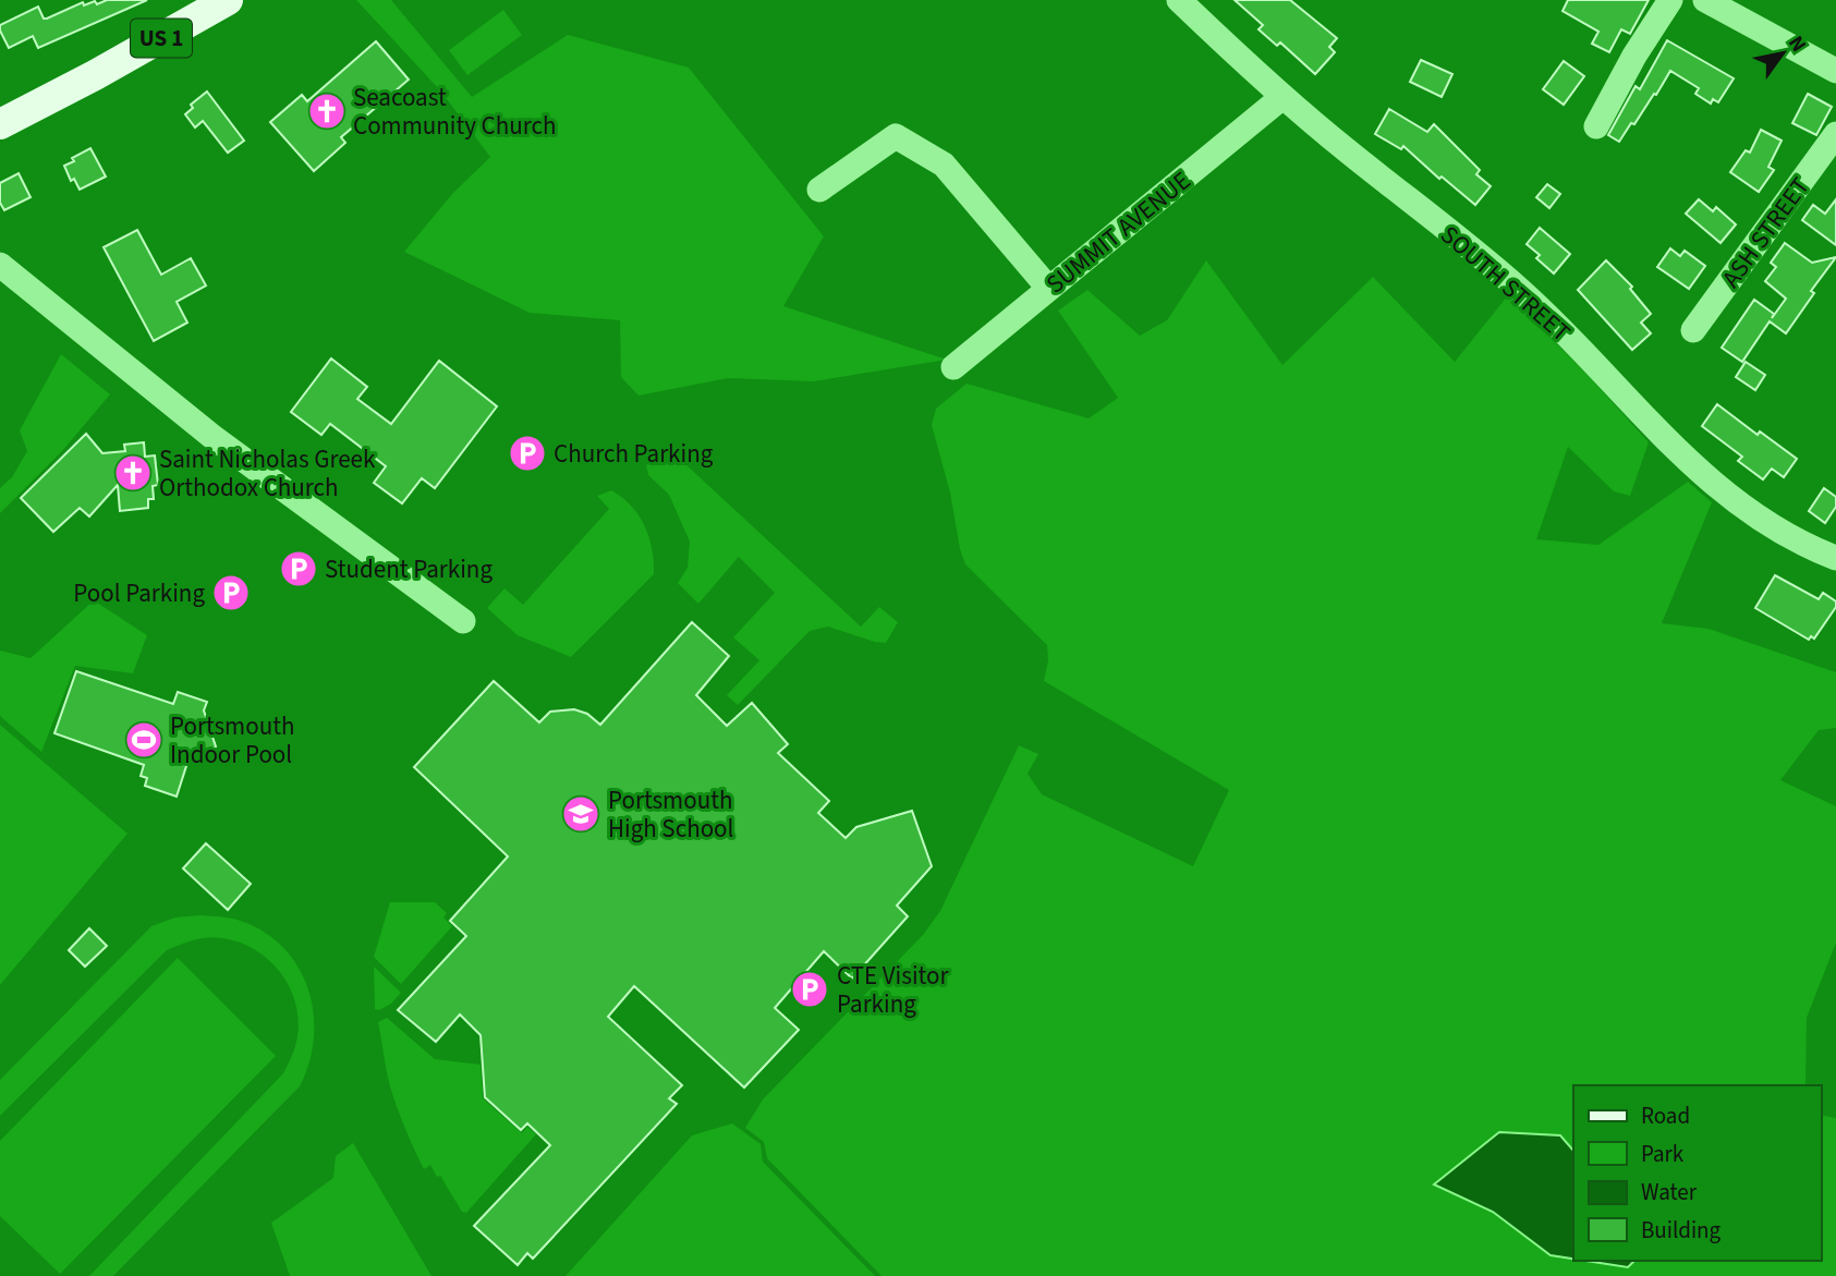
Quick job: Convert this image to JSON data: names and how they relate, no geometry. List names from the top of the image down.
{
  "streets": {
    "main road": ["US 1"],
    "street": ["SUMMIT AVENUE", "ASH STREET", "SOUTH STREET"]
  },
  "crossings": [
    ["SUMMIT AVENUE", "SOUTH STREET"]
  ],
  "places": {
    "church": ["Seacoast Community Church", "Saint Nicholas Greek Orthodox Church"],
    "parking": [
      "Church Parking",
      "Student Parking",
      "Pool Parking",
      "CTE Visitor Parking"
    ],
    "sports": ["Portsmouth Indoor Pool"],
    "school or university": ["Portsmouth High School"]
  },
  "legend": [
    "Road",
    "Park",
    "Water",
    "Building"
  ],
  "north": "top right"
}
